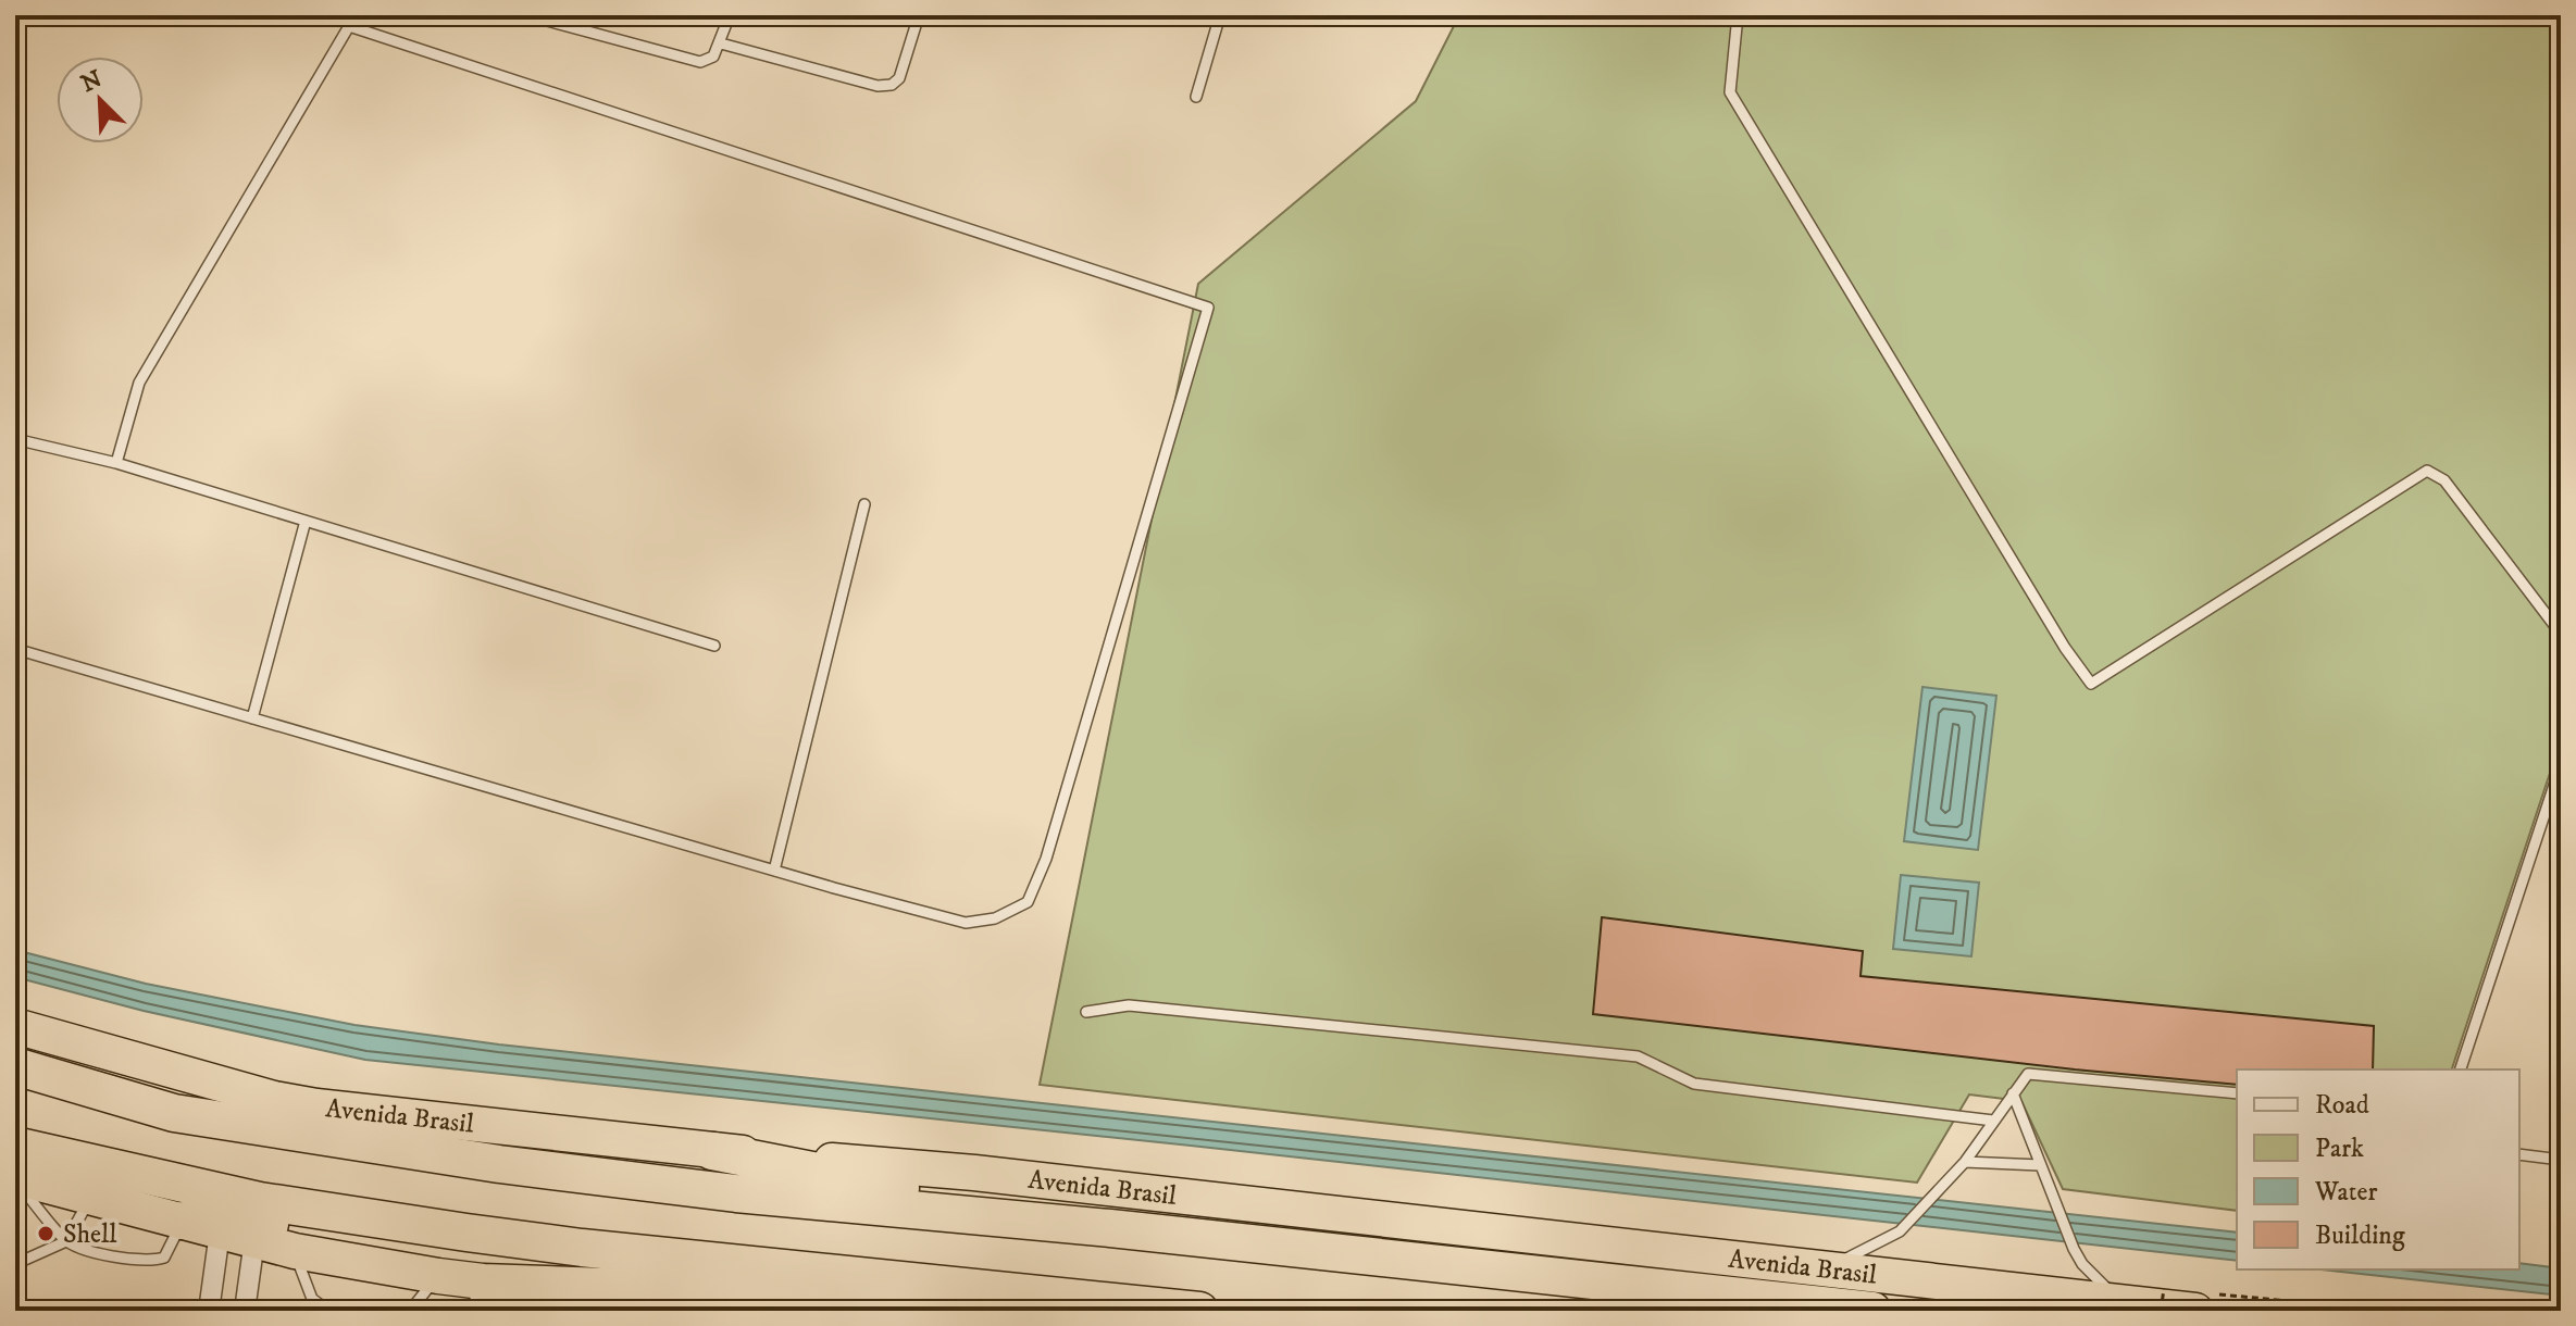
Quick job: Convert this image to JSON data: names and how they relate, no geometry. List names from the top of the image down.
{
  "streets": {
    "highway": ["Avenida Brasil"]
  },
  "places": ["Shell"],
  "legend": [
    "Road",
    "Park",
    "Water",
    "Building"
  ],
  "north": "top left"
}
